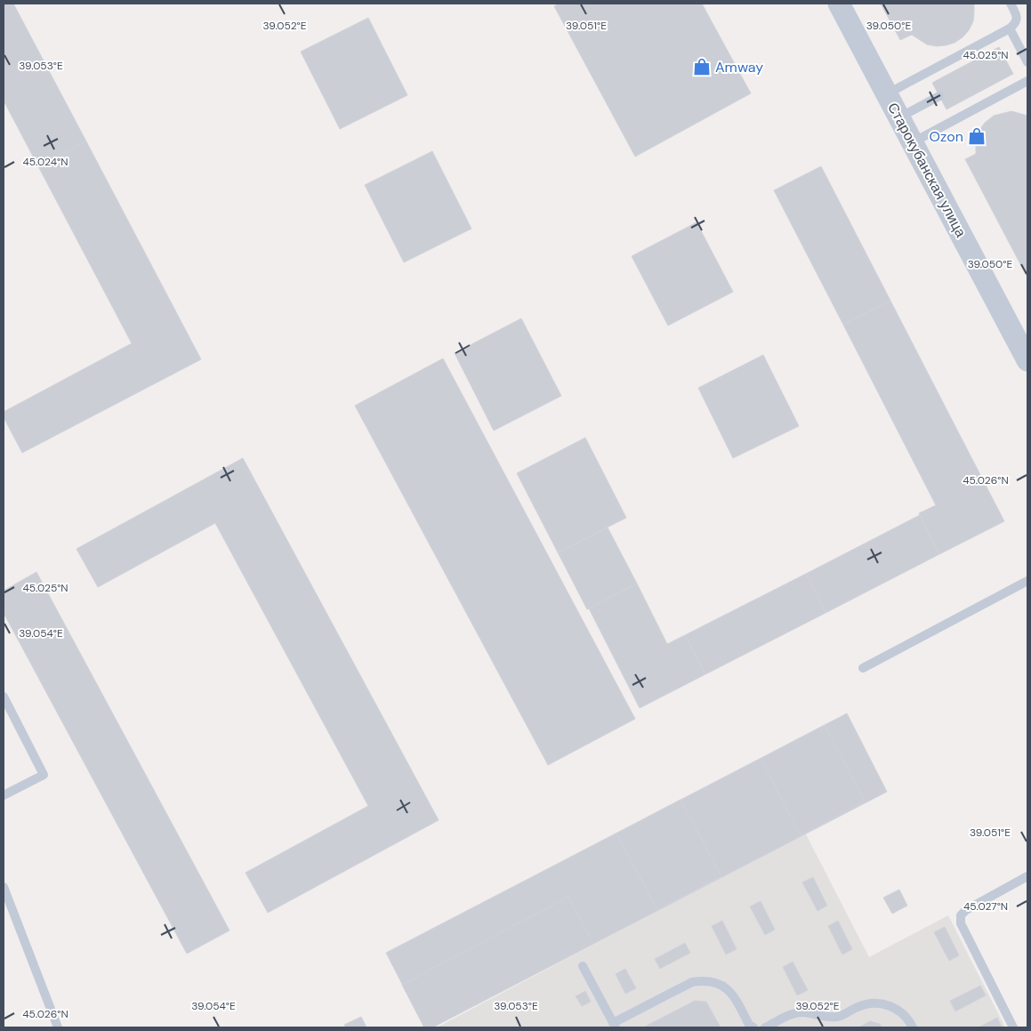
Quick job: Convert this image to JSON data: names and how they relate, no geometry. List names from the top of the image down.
{
  "streets": {
    "street": ["Старокубанская улица"]
  },
  "places": {
    "shop": ["Amway", "Ozon"]
  },
  "coordinates": [
    "39.051°E",
    "39.050°E",
    "39.052°E",
    "45.025°N",
    "39.053°E",
    "45.024°N",
    "45.026°N",
    "39.054°E",
    "45.027°N"
  ]
}
